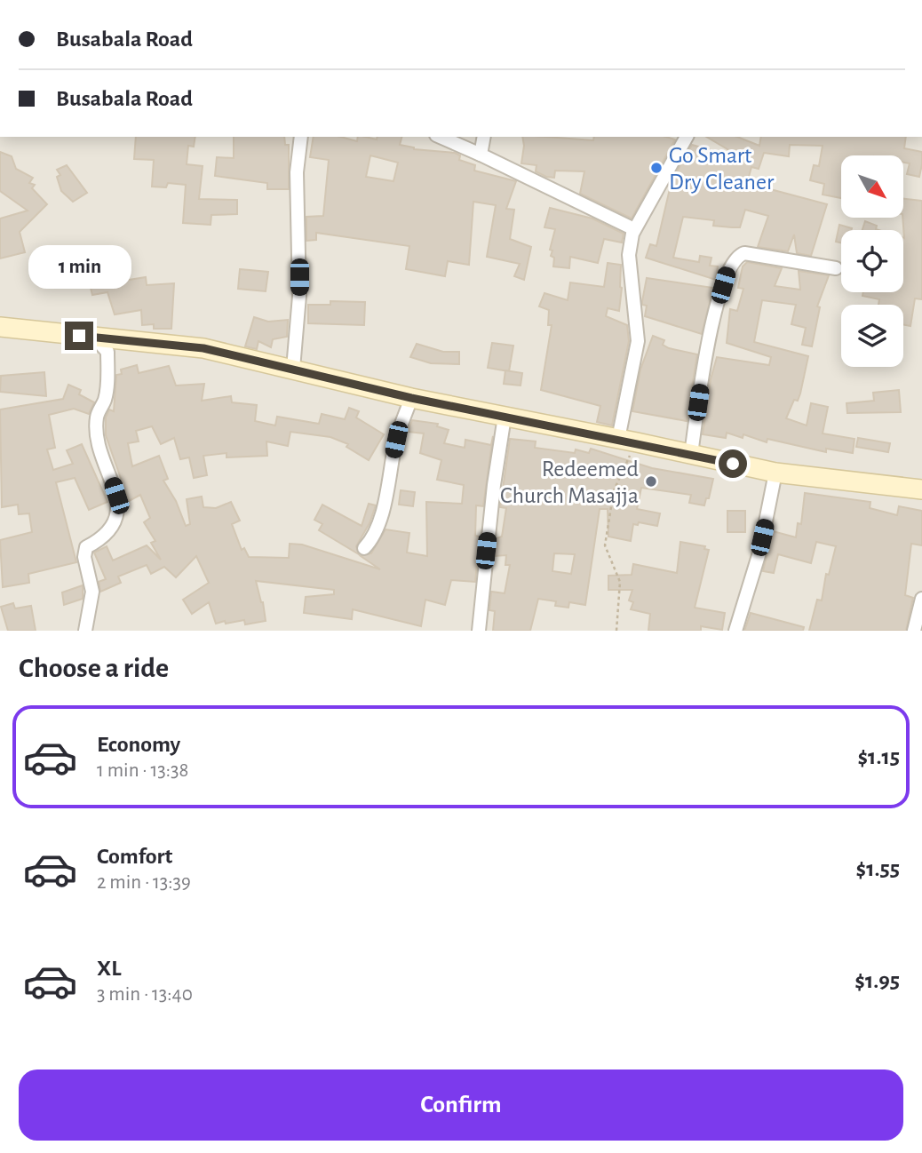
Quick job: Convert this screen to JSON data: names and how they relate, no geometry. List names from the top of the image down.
{
  "places": ["Go Smart Dry Cleaner", "Redeemed Church Masajja"],
  "north": "bottom right",
  "page": {
    "banner": ["Busabala Road", "Busabala Road"],
    "bubble": "1 min",
    "heading": "Choose a ride",
    "list": [
      {
        "name": "Economy",
        "note": "1 min · 13:38",
        "value": "$1.15"
      },
      {
        "name": "Comfort",
        "note": "2 min · 13:39",
        "value": "$1.55"
      },
      {
        "name": "XL",
        "note": "3 min · 13:40",
        "value": "$1.95"
      }
    ],
    "buttons": "Confirm"
  }
}
